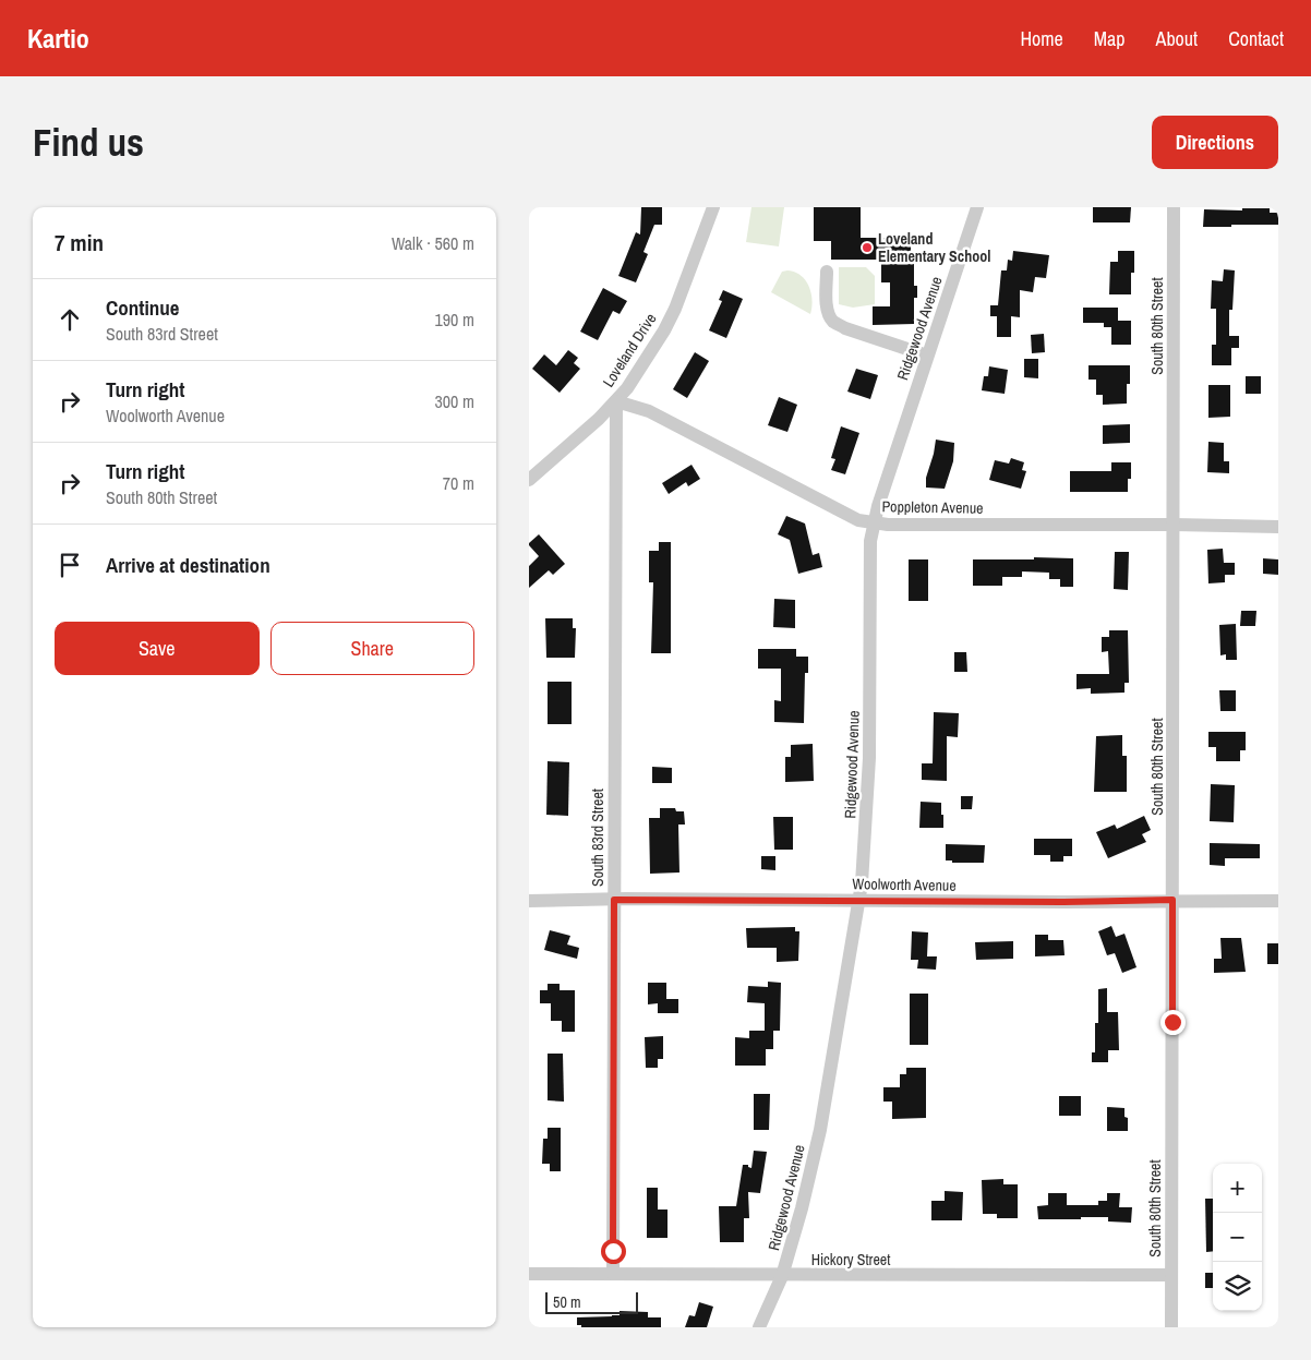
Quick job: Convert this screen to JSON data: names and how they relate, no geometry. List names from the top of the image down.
{
  "streets": {
    "street": [
      "South 80th Street",
      "Ridgewood Avenue",
      "Loveland Drive",
      "Poppleton Avenue",
      "South 83rd Street",
      "Woolworth Avenue",
      "Hickory Street"
    ]
  },
  "crossings": [
    ["South 80th Street", "Poppleton Avenue"],
    ["South 80th Street", "Woolworth Avenue"],
    ["South 80th Street", "Hickory Street"],
    ["Ridgewood Avenue", "Poppleton Avenue"],
    ["Ridgewood Avenue", "Woolworth Avenue"],
    ["Ridgewood Avenue", "Hickory Street"],
    ["Loveland Drive", "Poppleton Avenue"],
    ["Loveland Drive", "South 83rd Street"],
    ["Poppleton Avenue", "South 83rd Street"],
    ["South 83rd Street", "Woolworth Avenue"],
    ["South 83rd Street", "Hickory Street"]
  ],
  "places": ["Loveland Elementary School"],
  "scale_bar": "50 m",
  "page": {
    "header": "Kartio",
    "nav": [
      "Home",
      "Map",
      "About",
      "Contact"
    ],
    "buttons": [
      "Directions",
      ["Save", "Share"]
    ],
    "title": "Find us",
    "heading": ["7 min", "Walk · 560 m"],
    "list": [
      ["Continue", "South 83rd Street", "190 m"],
      ["Turn right", "Woolworth Avenue", "300 m"],
      ["Turn right", "South 80th Street", "70 m"],
      "Arrive at destination"
    ],
    "map_buttons": ["+", "−"],
    "scale": "50 m"
  }
}
